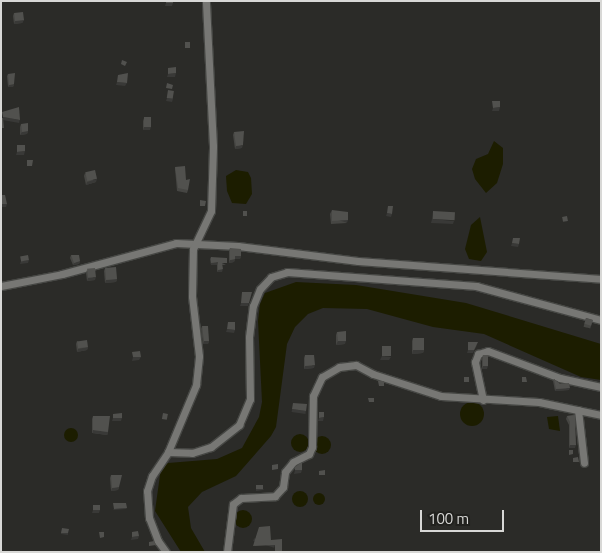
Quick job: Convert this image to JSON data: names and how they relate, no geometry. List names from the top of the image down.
{
  "scale_bar": "100 m"
}
